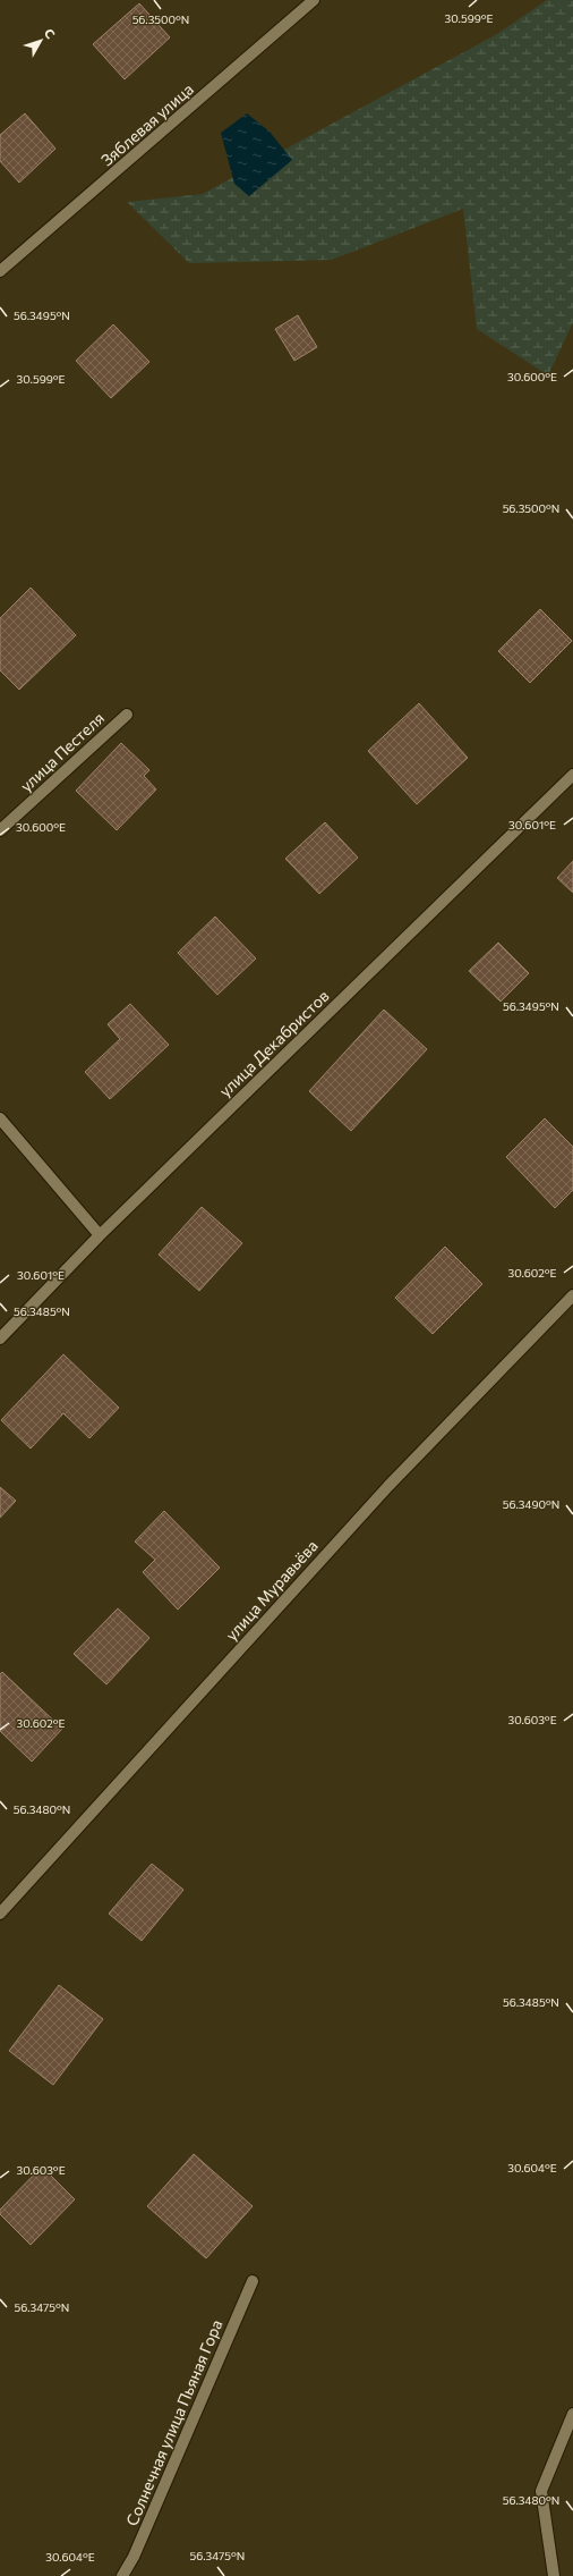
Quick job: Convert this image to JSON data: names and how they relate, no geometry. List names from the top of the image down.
{
  "streets": {
    "street": [
      "Зяблевая улица",
      "улица Пестеля",
      "улица Декабристов",
      "улица Муравьёва",
      "Солнечная улица Пьяная Гора"
    ]
  },
  "north": "top right",
  "coordinates": [
    "30.599°E",
    "56.3500°N",
    "56.3495°N",
    "30.600°E",
    "30.601°E",
    "30.602°E",
    "56.3485°N",
    "56.3490°N",
    "30.603°E",
    "56.3480°N",
    "30.604°E",
    "56.3475°N"
  ]
}
